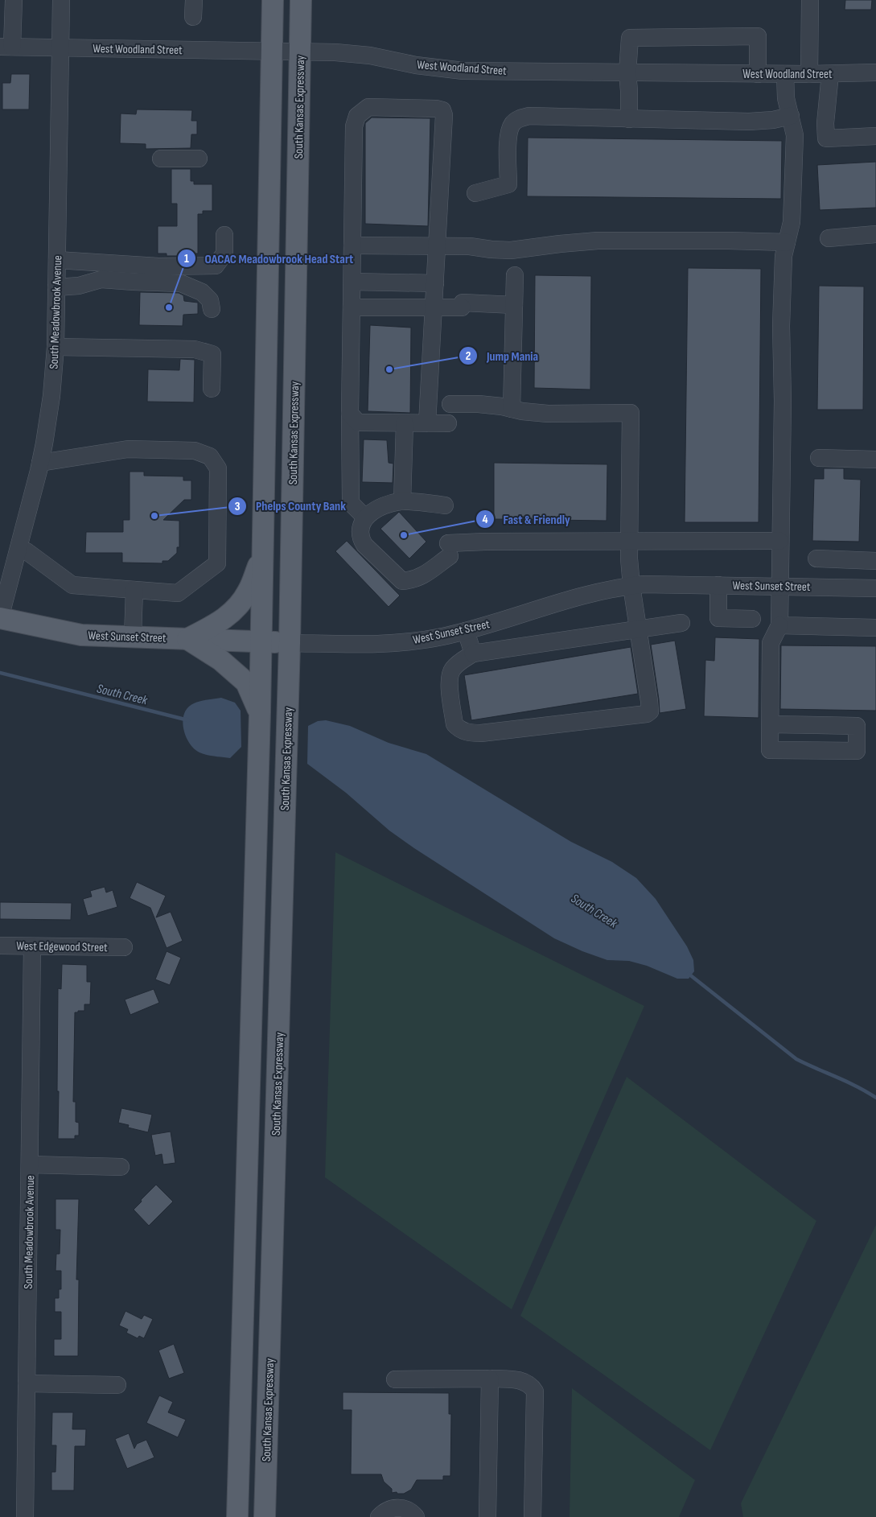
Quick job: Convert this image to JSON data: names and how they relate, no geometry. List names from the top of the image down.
{
  "streets": {
    "main road": ["South Kansas Expressway", "West Sunset Street"],
    "street": ["West Woodland Street", "South Meadowbrook Avenue", "West Edgewood Street"]
  },
  "crossings": [
    ["West Woodland Street", "South Kansas Expressway"],
    ["West Woodland Street", "South Meadowbrook Avenue"],
    ["South Kansas Expressway", "West Sunset Street"],
    ["South Meadowbrook Avenue", "West Sunset Street"],
    ["South Meadowbrook Avenue", "West Edgewood Street"]
  ],
  "water": ["South Creek"],
  "places": [
    "OACAC Meadowbrook Head Start",
    "Jump Mania",
    "Phelps County Bank",
    "Fast & Friendly"
  ]
}
